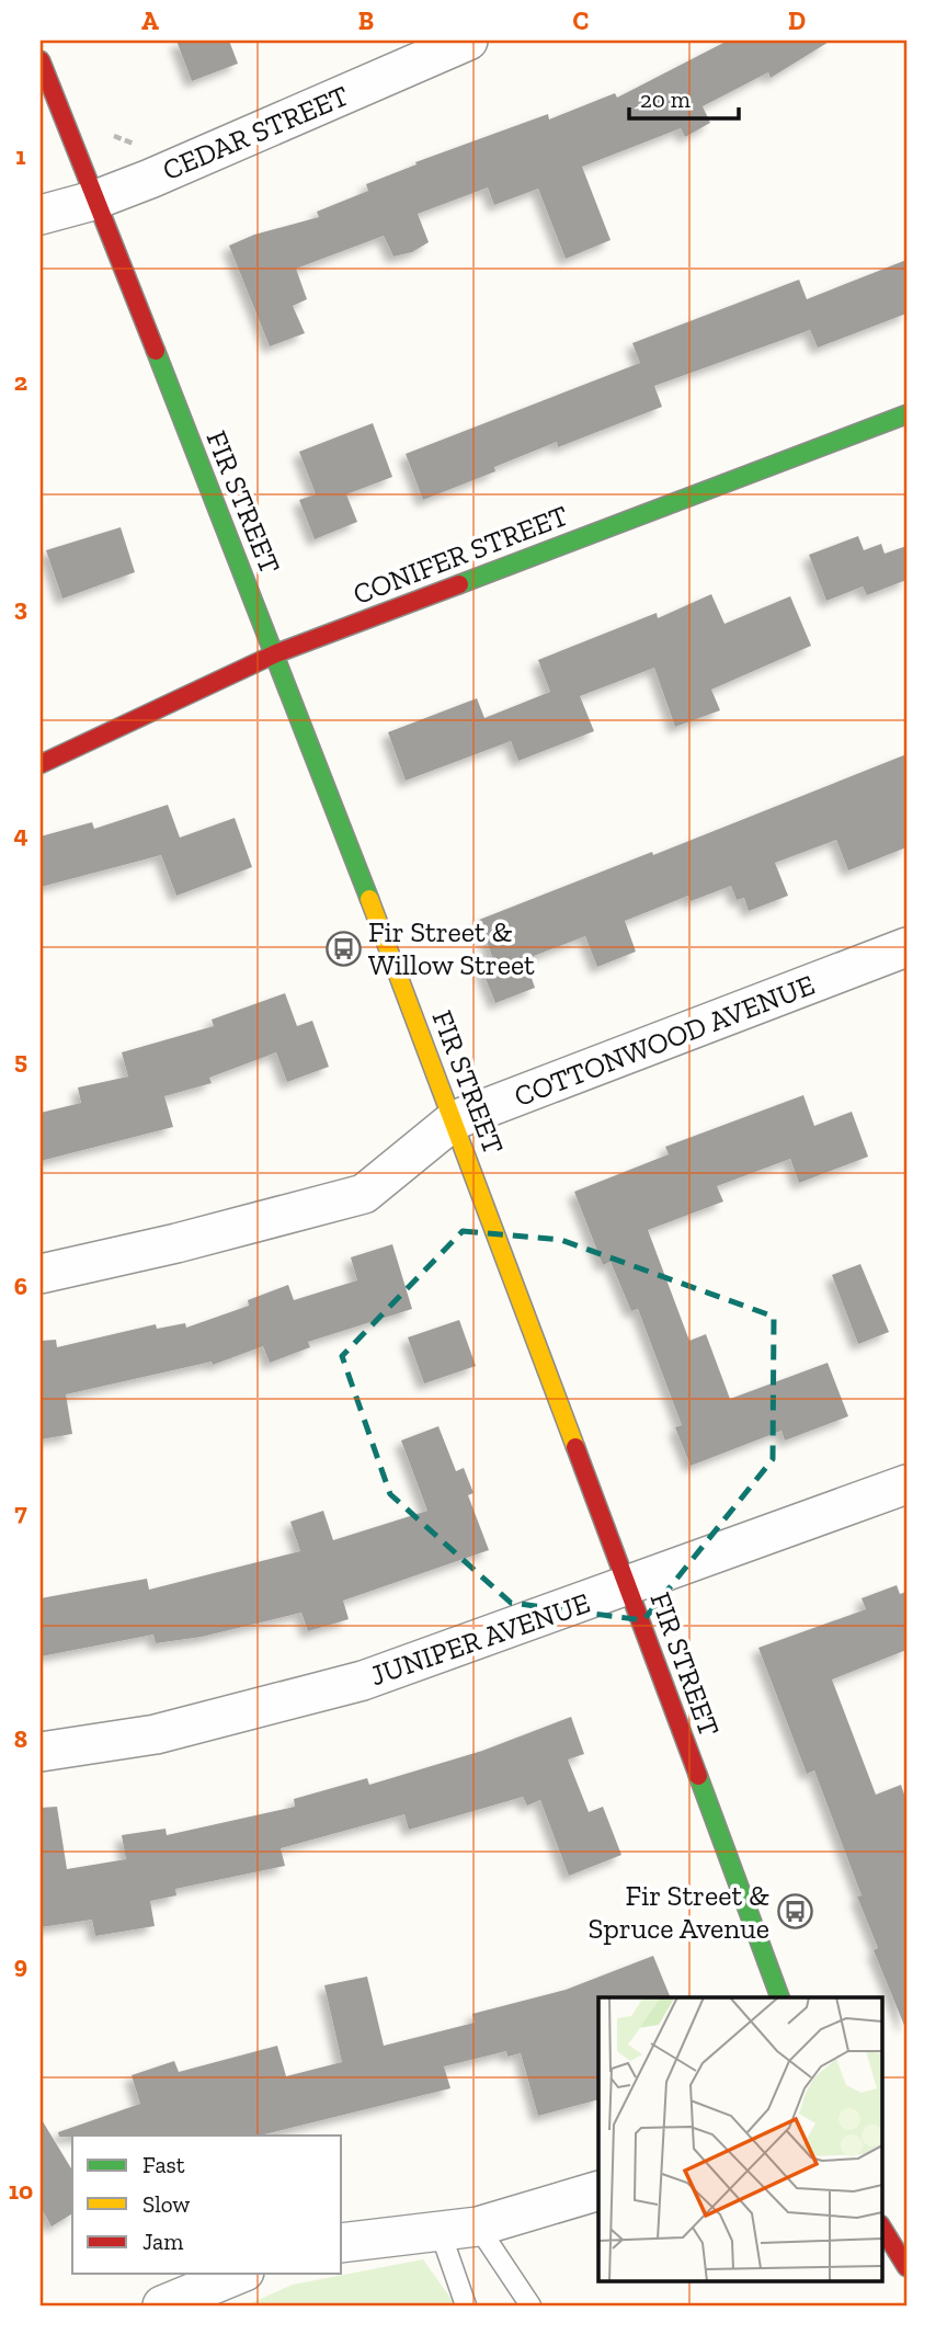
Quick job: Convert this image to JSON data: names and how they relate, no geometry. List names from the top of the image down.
{
  "streets": {
    "street": [
      "CEDAR STREET",
      "FIR STREET",
      "CONIFER STREET",
      "COTTONWOOD AVENUE",
      "JUNIPER AVENUE"
    ]
  },
  "crossings": [
    ["CEDAR STREET", "FIR STREET"],
    ["FIR STREET", "CONIFER STREET"],
    ["FIR STREET", "COTTONWOOD AVENUE"],
    ["FIR STREET", "JUNIPER AVENUE"]
  ],
  "places": {
    "bus stop": ["Fir Street & Willow Street", "Fir Street & Spruce Avenue"]
  },
  "legend": ["Fast", "Slow", "Jam"],
  "scale_bar": "20 m",
  "grid": {
    "columns": [
      "A",
      "B",
      "C",
      "D"
    ],
    "rows": [
      "1",
      "2",
      "3",
      "4",
      "5",
      "6",
      "7",
      "8",
      "9",
      "10"
    ]
  }
}
